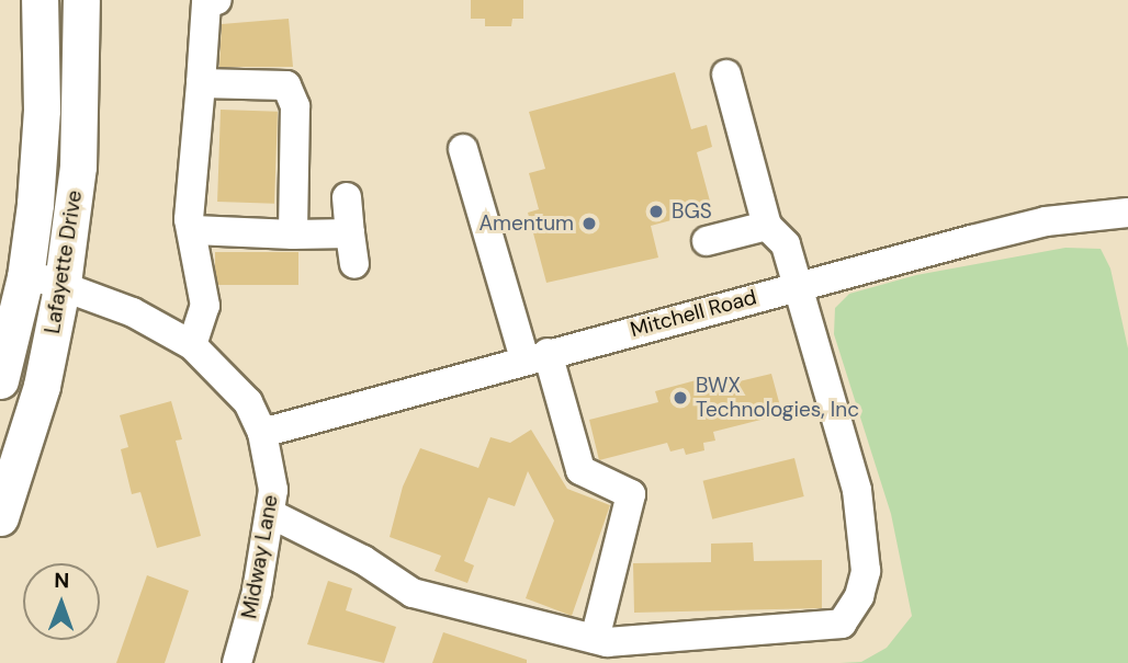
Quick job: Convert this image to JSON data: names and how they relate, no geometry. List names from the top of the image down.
{
  "streets": {
    "main road": ["Lafayette Drive"],
    "street": ["Mitchell Road", "Midway Lane"]
  },
  "crossings": [
    ["Lafayette Drive", "Midway Lane"],
    ["Mitchell Road", "Midway Lane"]
  ],
  "places": ["BGS", "Amentum", "BWX Technologies, Inc"],
  "north": "top"
}
